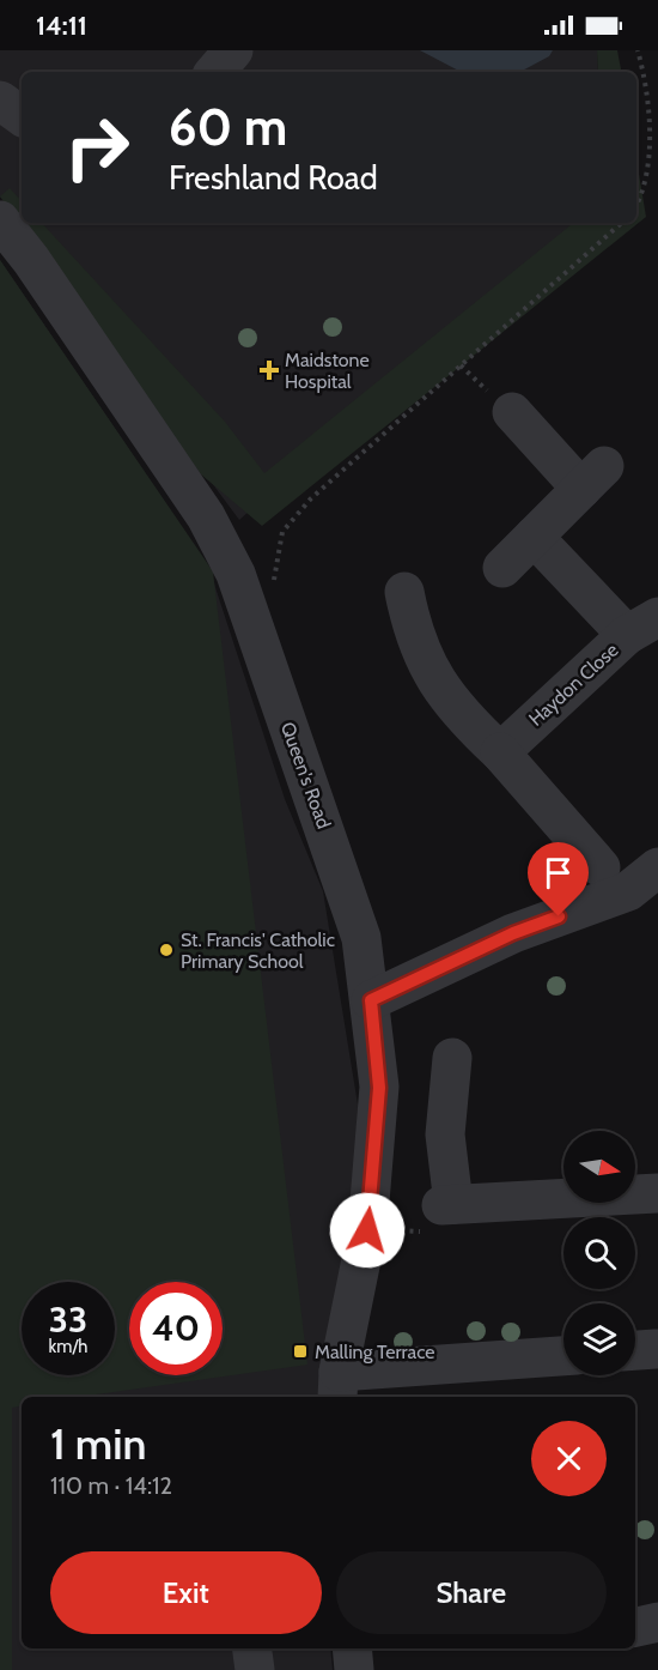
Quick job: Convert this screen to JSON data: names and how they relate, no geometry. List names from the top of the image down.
{
  "streets": {
    "street": ["Haydon Close", "Queen's Road"]
  },
  "places": {
    "health": ["Maidstone Hospital"],
    "other": ["St. Francis' Catholic Primary School"],
    "transit": ["Malling Terrace"]
  },
  "north": "right",
  "page": {
    "status": "14:11",
    "turn": ["60 m", "Freshland Road"],
    "speed": "33 km/h",
    "limit": "40",
    "heading": ["1 min", "110 m · 14:12"],
    "buttons": ["Exit", "Share"]
  }
}
